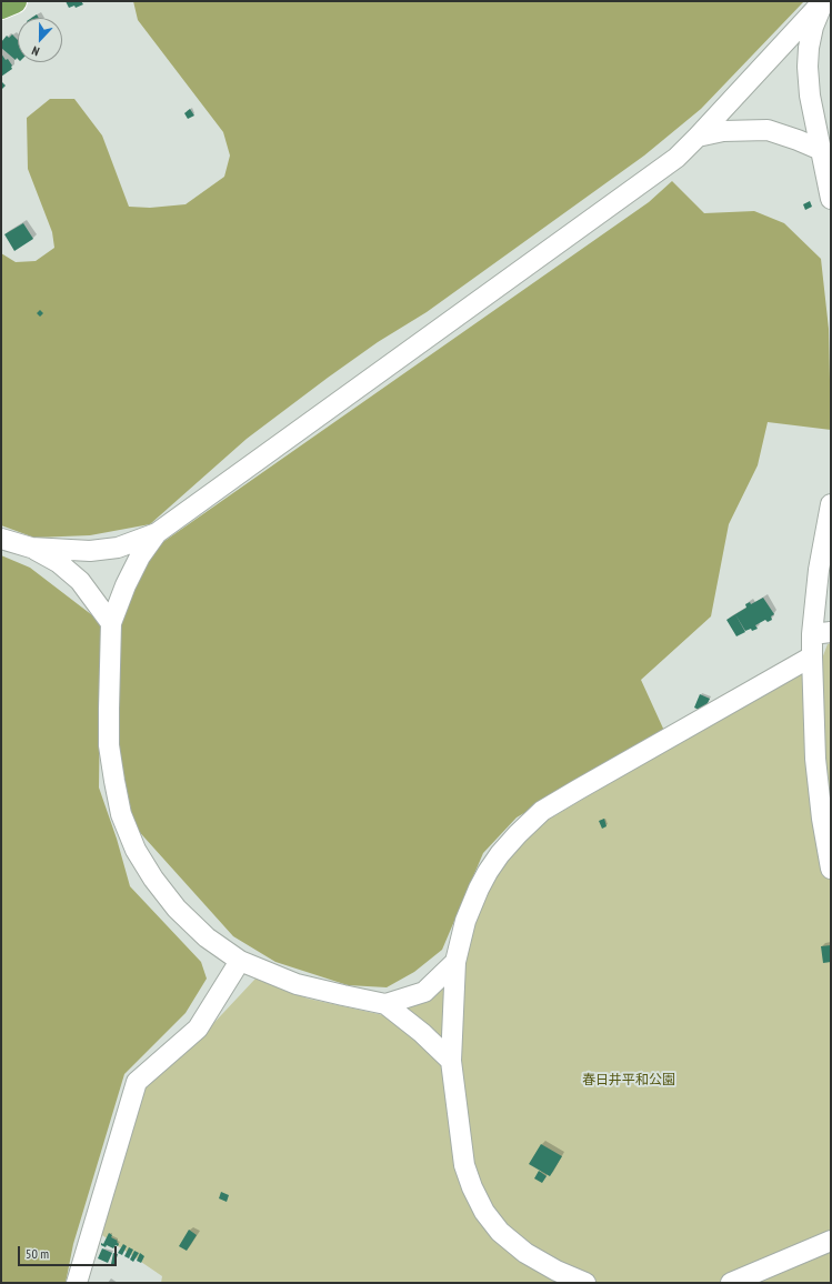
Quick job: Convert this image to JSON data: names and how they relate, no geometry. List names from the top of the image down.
{
  "parks": ["春日井平和公園"],
  "scale_bar": "50 m",
  "north": "bottom"
}
